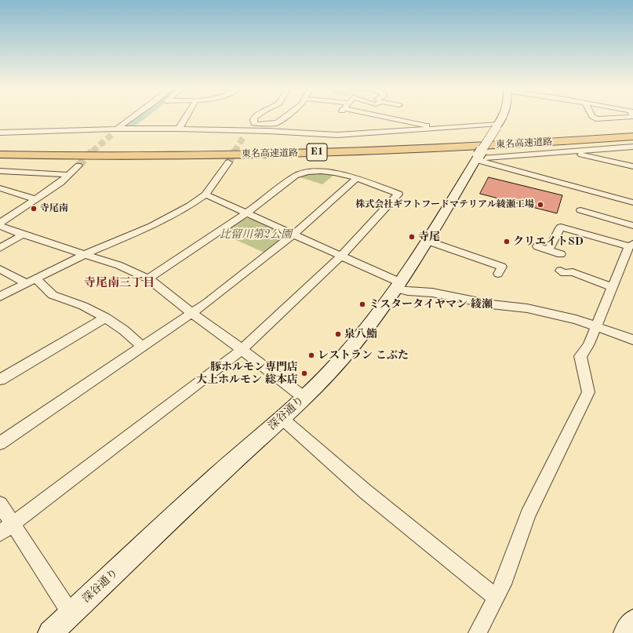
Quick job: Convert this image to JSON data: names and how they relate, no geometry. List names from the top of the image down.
{
  "streets": {
    "highway": ["東名高速道路", "E1"],
    "street": ["深谷通り"]
  },
  "crossings": [
    ["東名高速道路", "深谷通り"]
  ],
  "districts": ["寺尾南三丁目"],
  "parks": ["比留川第2公園"],
  "places": [
    "株式会社ギフトフードマテリアル綾瀬工場",
    "寺尾南",
    "寺尾",
    "クリエイトSD",
    "ミスタータイヤマン 綾瀬",
    "泉八鮨",
    "レストラン こぶた",
    "豚ホルモン専門店 大上ホルモン 総本店"
  ]
}
